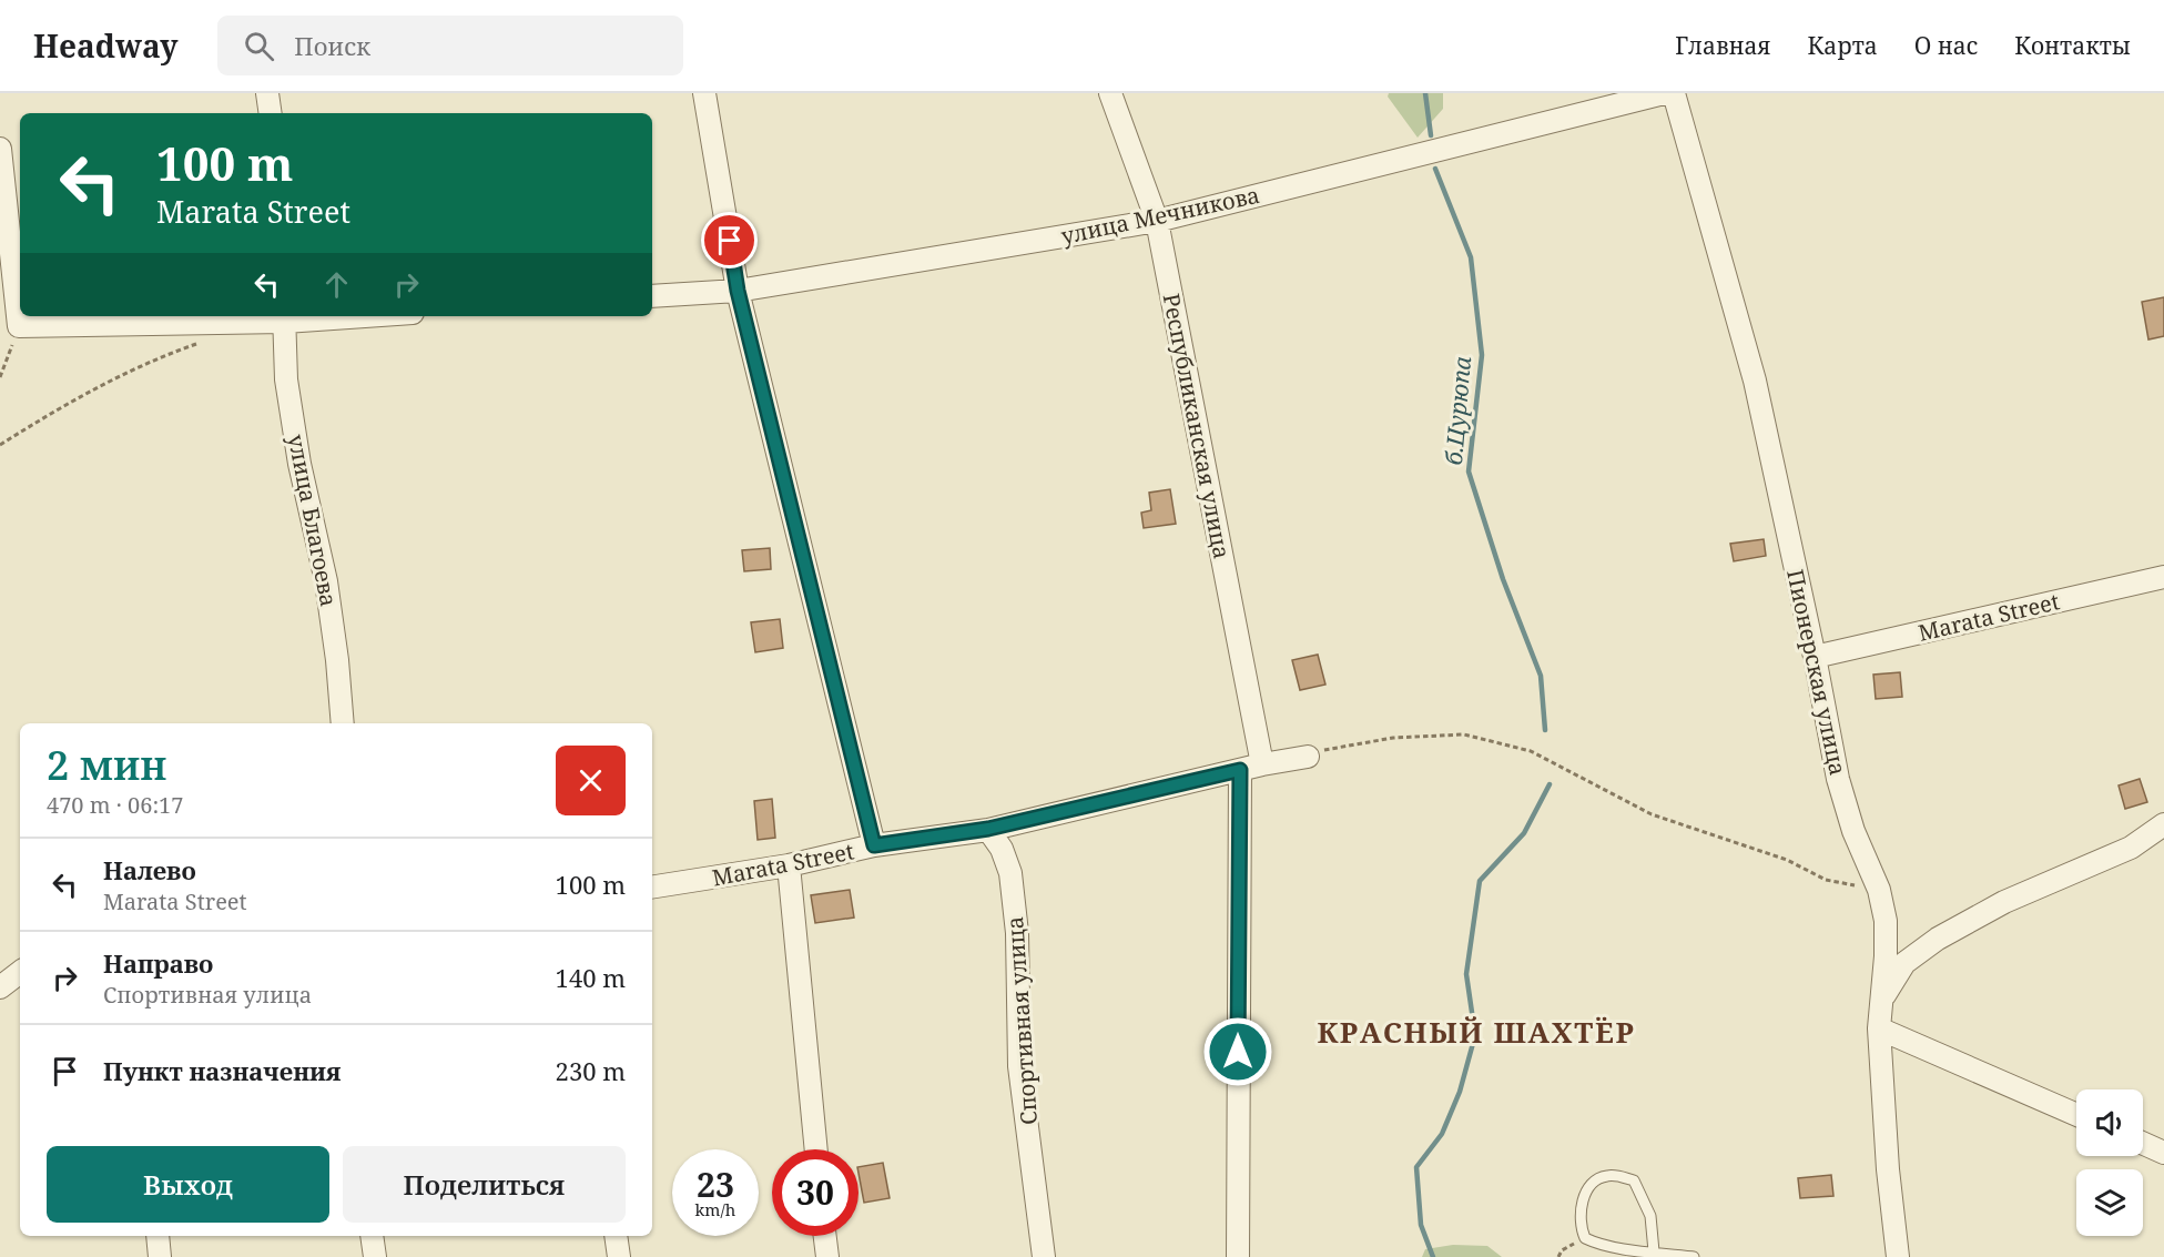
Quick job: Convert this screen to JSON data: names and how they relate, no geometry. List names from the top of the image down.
{
  "streets": {
    "street": [
      "улица Мечникова",
      "Республиканская улица",
      "улица Благоева",
      "Marata Street",
      "Пионерская улица",
      "Спортивная улица"
    ]
  },
  "crossings": [
    ["улица Мечникова", "Республиканская улица"],
    ["Республиканская улица", "Marata Street"],
    ["Marata Street", "Пионерская улица"],
    ["Marata Street", "Спортивная улица"]
  ],
  "districts": ["КРАСНЫЙ ШАХТЁР"],
  "water": ["б.Цурюпа"],
  "page": {
    "header": "Headway",
    "search": "Поиск",
    "nav": [
      "Главная",
      "Карта",
      "О нас",
      "Контакты"
    ],
    "turn": ["100 m", "Marata Street"],
    "heading": ["2 мин", "470 m · 06:17"],
    "list": [
      {
        "name": "Налево",
        "note": "Marata Street",
        "value": "100 m"
      },
      {
        "name": "Направо",
        "note": "Спортивная улица",
        "value": "140 m"
      },
      {
        "name": "Пункт назначения",
        "value": "230 m"
      }
    ],
    "buttons": ["Выход", "Поделиться"],
    "speed": "23 km/h",
    "limit": "30"
  }
}
